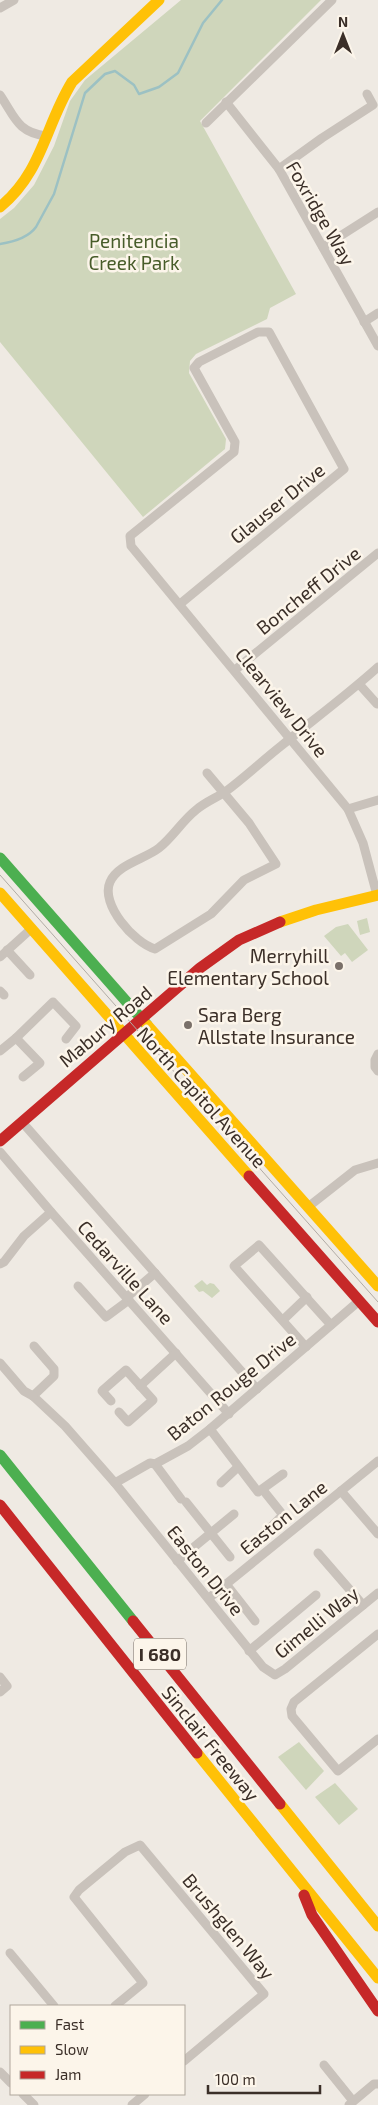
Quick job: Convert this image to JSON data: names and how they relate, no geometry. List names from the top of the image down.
{
  "streets": {
    "main road": [
      "Mabury Road",
      "North Capitol Avenue",
      "I 680",
      "Sinclair Freeway"
    ],
    "street": [
      "Foxridge Way",
      "Glauser Drive",
      "Boncheff Drive",
      "Clearview Drive",
      "Cedarville Lane",
      "Baton Rouge Drive",
      "Easton Lane",
      "Easton Drive",
      "Gimelli Way",
      "Brushglen Way"
    ]
  },
  "crossings": [
    ["Glauser Drive", "Clearview Drive"],
    ["Boncheff Drive", "Clearview Drive"],
    ["Clearview Drive", "Mabury Road"],
    ["Mabury Road", "North Capitol Avenue"],
    ["North Capitol Avenue", "Baton Rouge Drive"],
    ["Cedarville Lane", "Baton Rouge Drive"],
    ["Baton Rouge Drive", "Easton Drive"],
    ["Easton Lane", "Easton Drive"],
    ["Easton Drive", "Gimelli Way"]
  ],
  "parks": ["Penitencia Creek Park"],
  "places": ["Merryhill Elementary School", "Sara Berg Allstate Insurance"],
  "legend": ["Fast", "Slow", "Jam"],
  "scale_bar": "100 m",
  "north": "top"
}
